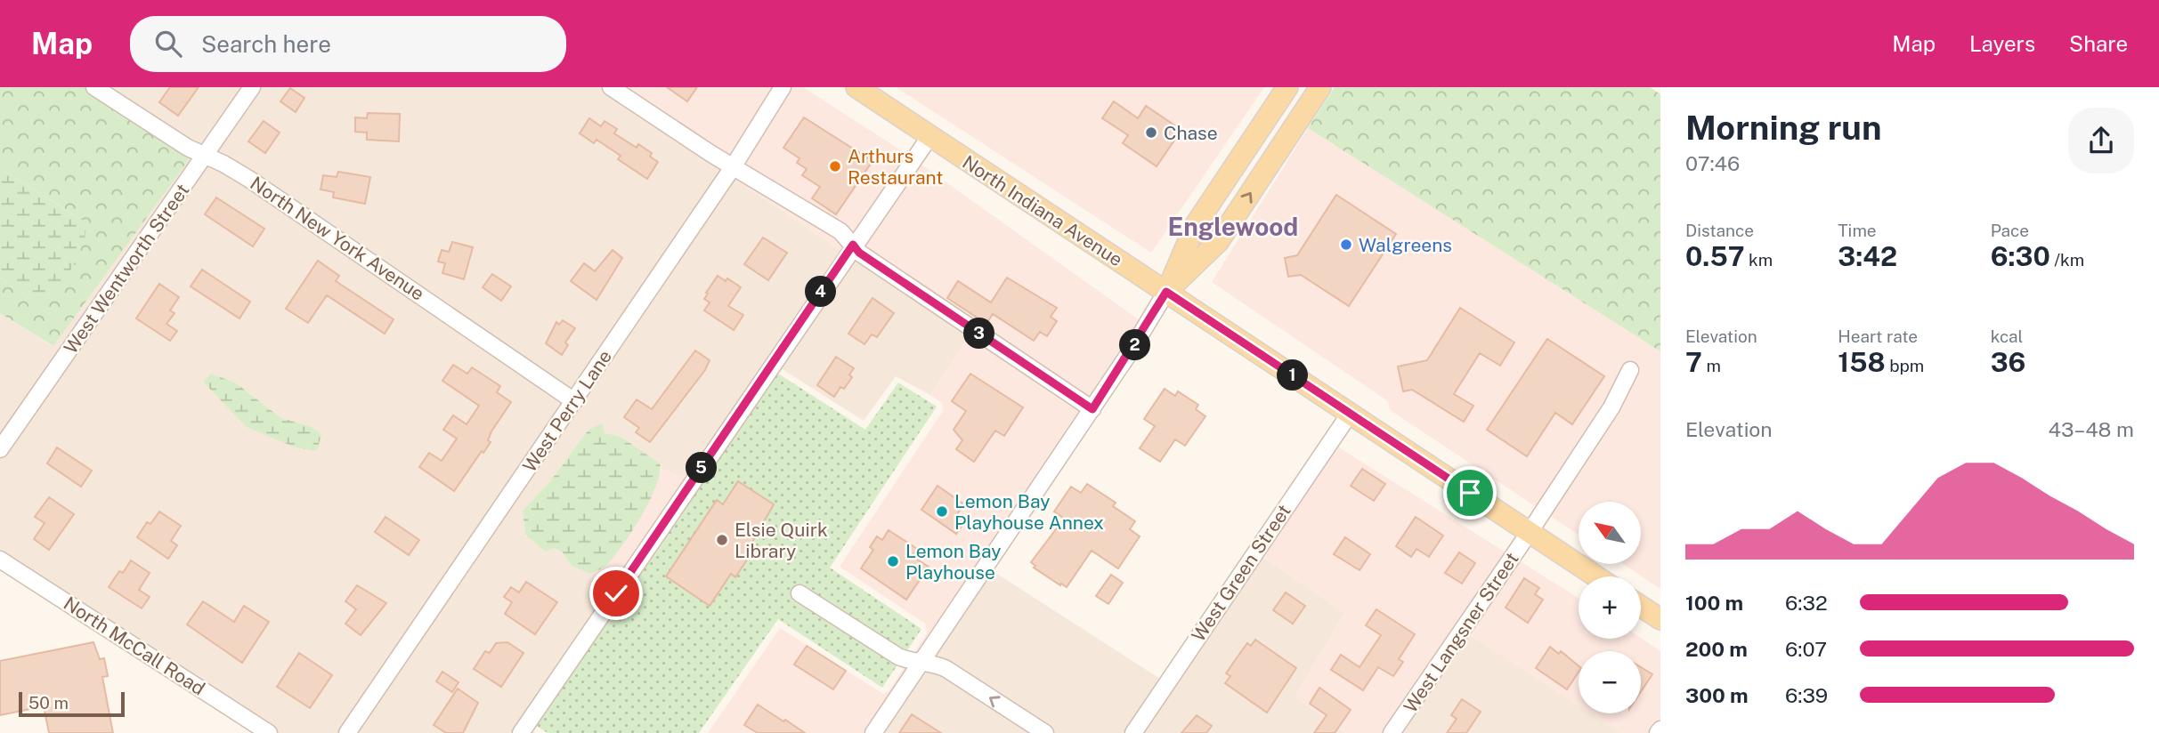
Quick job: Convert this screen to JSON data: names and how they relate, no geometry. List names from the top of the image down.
{
  "streets": {
    "main road": ["North Indiana Avenue"],
    "street": [
      "North New York Avenue",
      "West Wentworth Street",
      "West Perry Lane",
      "West Green Street",
      "West Langsner Street",
      "North McCall Road"
    ]
  },
  "crossings": [
    ["North Indiana Avenue", "West Green Street"],
    ["North Indiana Avenue", "West Langsner Street"],
    ["North New York Avenue", "West Wentworth Street"],
    ["North New York Avenue", "West Perry Lane"]
  ],
  "districts": ["Englewood"],
  "places": [
    "Chase",
    "Arthurs Restaurant",
    "Walgreens",
    "Lemon Bay Playhouse Annex",
    "Elsie Quirk Library",
    "Lemon Bay Playhouse"
  ],
  "scale_bar": "50 m",
  "north": "top left",
  "page": {
    "header": "Map",
    "search": "Search here",
    "nav": ["Map", "Layers", "Share"],
    "heading": ["Morning run", "07:46"],
    "stats": [
      ["Distance", "0.57 km"],
      ["Time", "3:42"],
      ["Pace", "6:30 /km"],
      ["Elevation", "7 m"],
      ["Heart rate", "158 bpm"],
      ["kcal", "36"]
    ],
    "pins": [
      "4",
      "3",
      "2",
      "1",
      "5"
    ],
    "chart": ["Elevation", "43–48 m"],
    "map_buttons": ["+", "−"],
    "list": [
      {
        "name": "100 m",
        "note": "6:32"
      },
      {
        "name": "200 m",
        "note": "6:07"
      },
      {
        "name": "300 m",
        "note": "6:39"
      }
    ],
    "scale": "50 m"
  }
}
